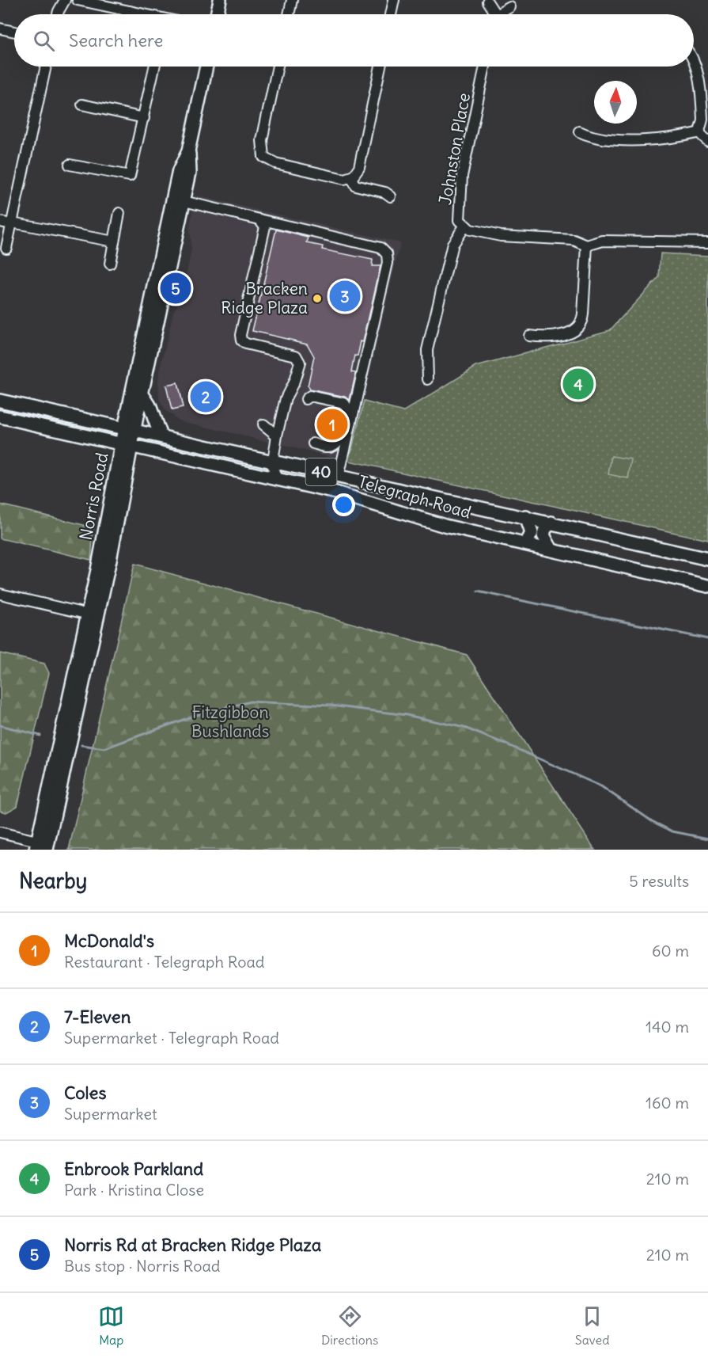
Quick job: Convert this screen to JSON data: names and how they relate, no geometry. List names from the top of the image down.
{
  "streets": {
    "main road": ["40", "Norris Road", "Telegraph Road"],
    "street": ["Johnston Place"]
  },
  "crossings": [
    ["Norris Road", "Telegraph Road"]
  ],
  "parks": ["Fitzgibbon Bushlands"],
  "places": ["Bracken Ridge Plaza"],
  "north": "top",
  "page": {
    "search": "Search here",
    "pins": [
      "5",
      "3",
      "4",
      "2",
      "1"
    ],
    "heading": ["Nearby", "5 results"],
    "list": [
      {
        "mark": "1",
        "name": "McDonald's",
        "note": "Restaurant · Telegraph Road",
        "value": "60 m"
      },
      {
        "mark": "2",
        "name": "7-Eleven",
        "note": "Supermarket · Telegraph Road",
        "value": "140 m"
      },
      {
        "mark": "3",
        "name": "Coles",
        "note": "Supermarket",
        "value": "160 m"
      },
      {
        "mark": "4",
        "name": "Enbrook Parkland",
        "note": "Park · Kristina Close",
        "value": "210 m"
      },
      {
        "mark": "5",
        "name": "Norris Rd at Bracken Ridge Plaza",
        "note": "Bus stop · Norris Road",
        "value": "210 m"
      }
    ],
    "nav": ["Map", "Directions", "Saved"]
  }
}
